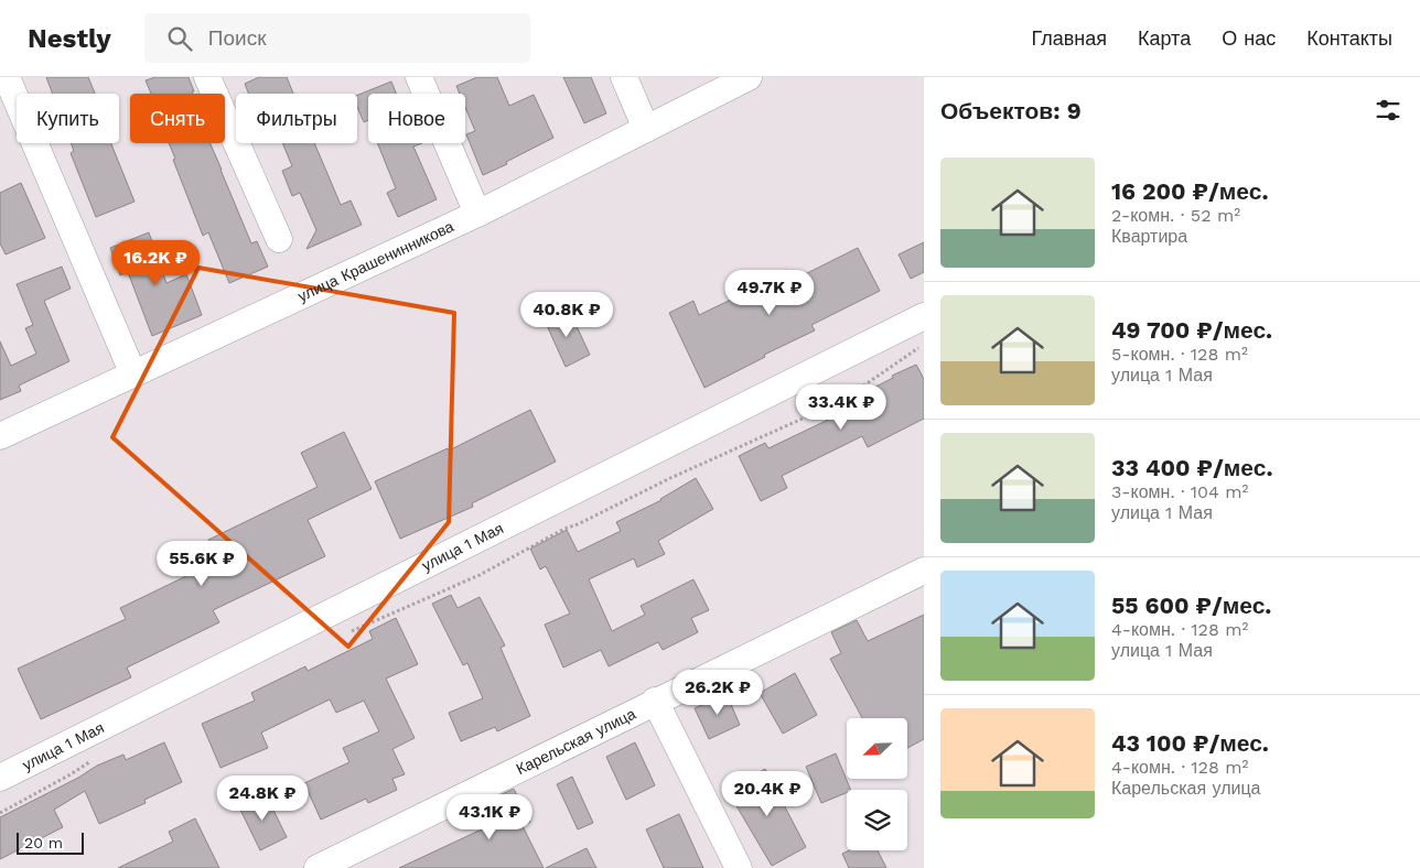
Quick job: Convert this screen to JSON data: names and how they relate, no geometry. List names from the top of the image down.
{
  "streets": {
    "street": ["улица Крашенинникова", "улица 1 Мая", "Карельская улица"]
  },
  "scale_bar": "20 m",
  "north": "bottom left",
  "page": {
    "header": "Nestly",
    "search": "Поиск",
    "nav": [
      "Главная",
      "Карта",
      "О нас",
      "Контакты"
    ],
    "heading": "Объектов: 9",
    "chip": [
      "Купить",
      "Снять",
      "Фильтры",
      "Новое"
    ],
    "list": [
      {
        "name": "16 200 ₽/мес.",
        "note": "2-комн. · 52 m² · Квартира"
      },
      {
        "name": "49 700 ₽/мес.",
        "note": "5-комн. · 128 m² · улица 1 Мая"
      },
      {
        "name": "33 400 ₽/мес.",
        "note": "3-комн. · 104 m² · улица 1 Мая"
      },
      {
        "name": "55 600 ₽/мес.",
        "note": "4-комн. · 128 m² · улица 1 Мая"
      },
      {
        "name": "43 100 ₽/мес.",
        "note": "4-комн. · 128 m² · Карельская улица"
      }
    ],
    "price": [
      "16.2K ₽",
      "49.7K ₽",
      "40.8K ₽",
      "33.4K ₽",
      "55.6K ₽",
      "26.2K ₽",
      "20.4K ₽",
      "24.8K ₽",
      "43.1K ₽"
    ],
    "scale": "20 m"
  }
}
